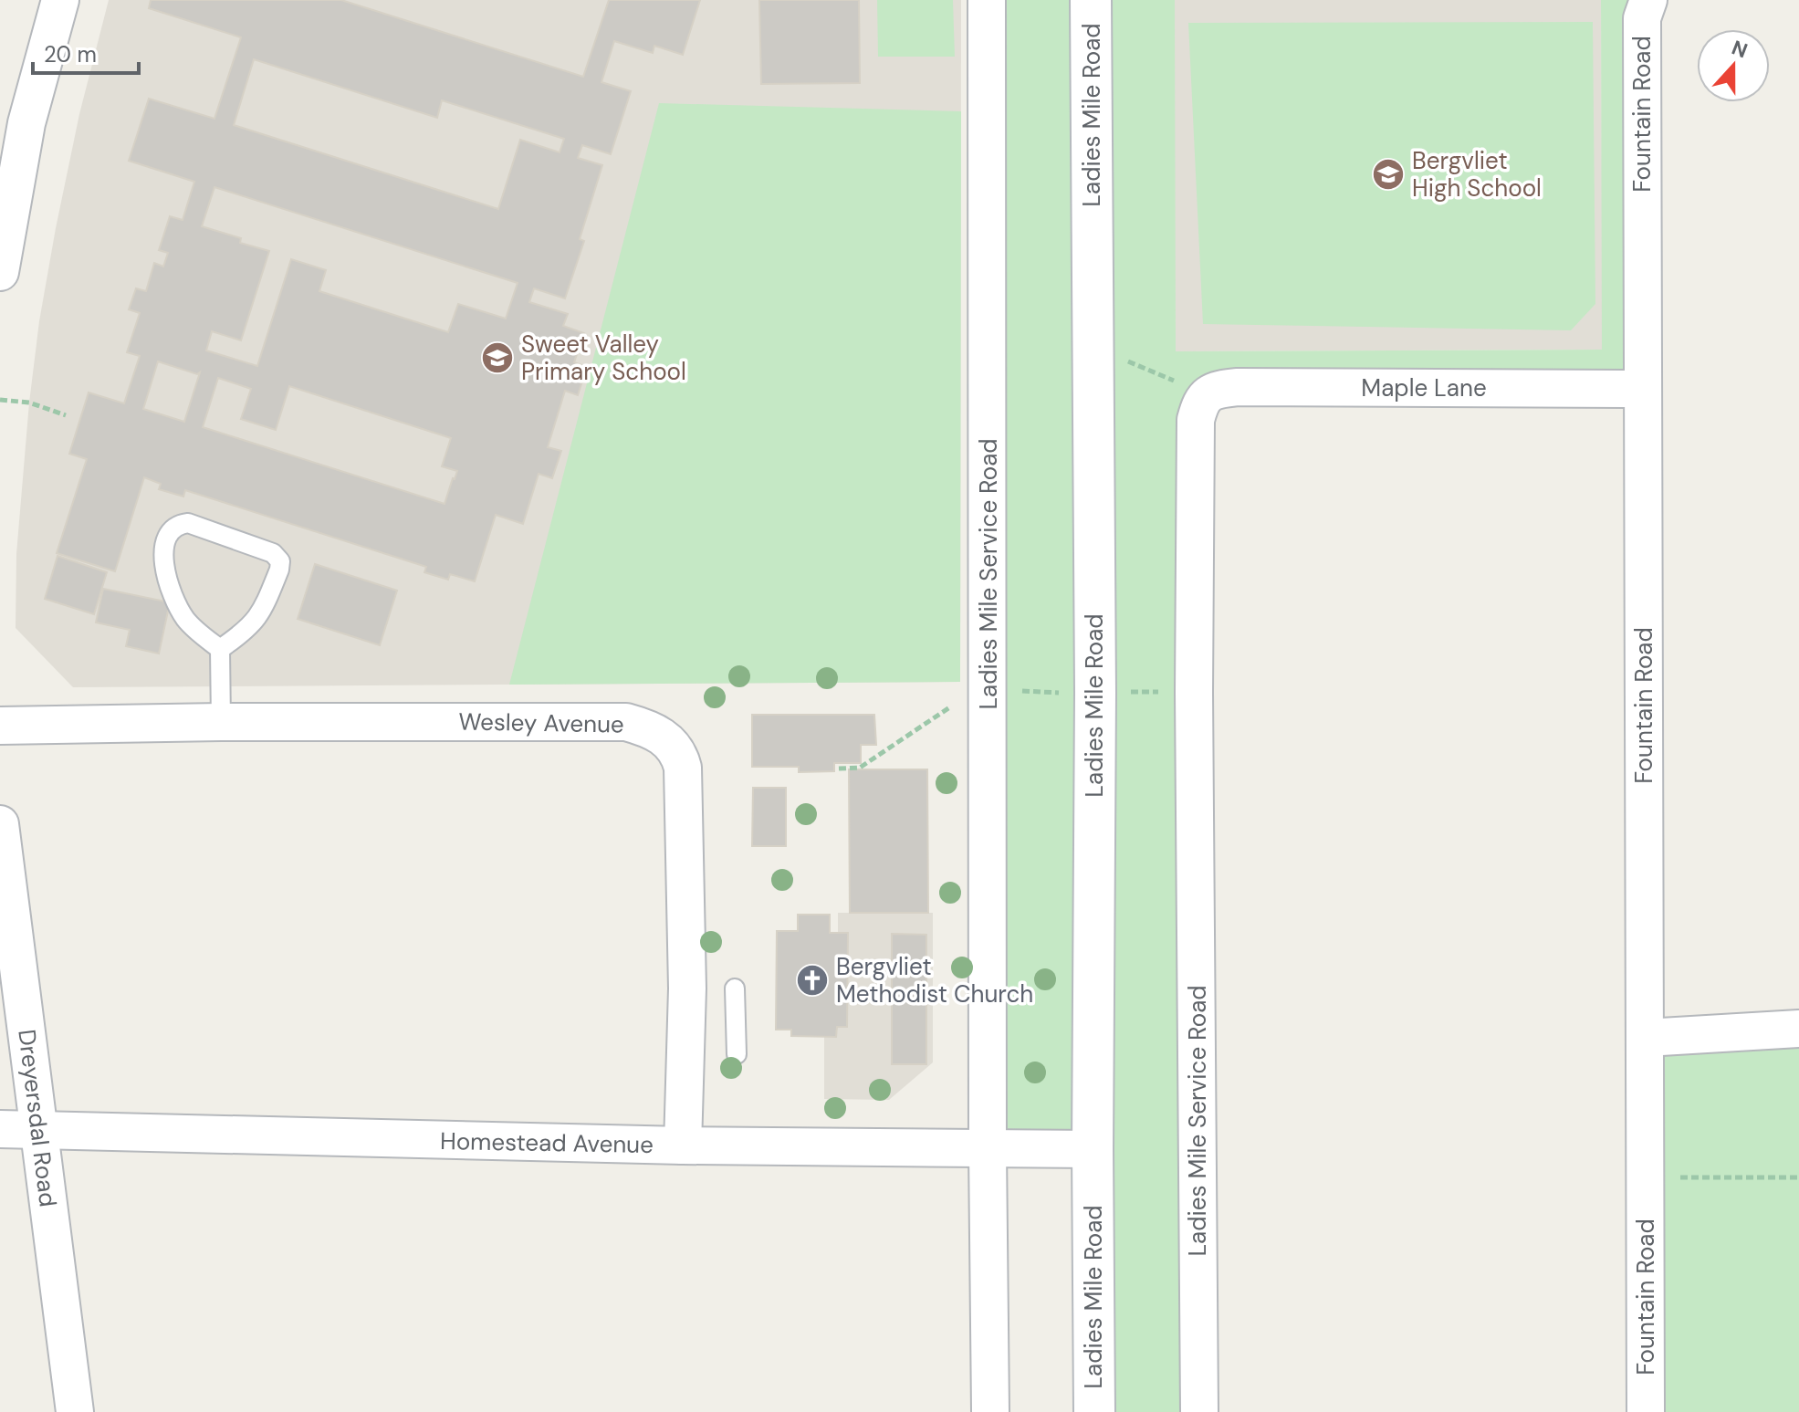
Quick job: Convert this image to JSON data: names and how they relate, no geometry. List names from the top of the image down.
{
  "streets": {
    "main road": ["Ladies Mile Road"],
    "street": [
      "Fountain Road",
      "Maple Lane",
      "Ladies Mile Service Road",
      "Wesley Avenue",
      "Dreyersdal Road",
      "Homestead Avenue"
    ]
  },
  "crossings": [
    ["Fountain Road", "Maple Lane"],
    ["Ladies Mile Road", "Homestead Avenue"],
    ["Maple Lane", "Ladies Mile Service Road"],
    ["Ladies Mile Service Road", "Homestead Avenue"],
    ["Wesley Avenue", "Homestead Avenue"],
    ["Dreyersdal Road", "Homestead Avenue"]
  ],
  "places": {
    "school or university": ["Bergvliet High School", "Sweet Valley Primary School"],
    "church": ["Bergvliet Methodist Church"]
  },
  "scale_bar": "20 m",
  "north": "top"
}
